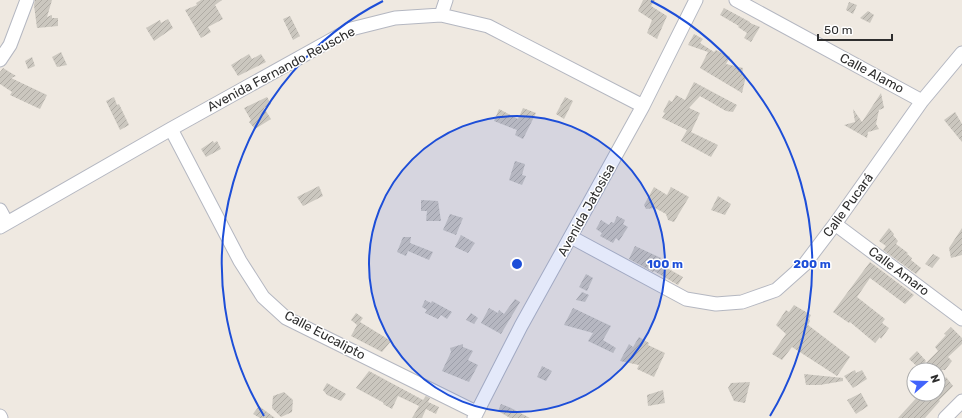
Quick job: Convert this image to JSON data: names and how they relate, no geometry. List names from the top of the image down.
{
  "streets": {
    "street": [
      "Avenida Fernando Reusche",
      "Calle Alamo",
      "Calle Pucará",
      "Avenida Jatosisa",
      "Calle Amaro",
      "Calle Eucalipto"
    ]
  },
  "crossings": [
    ["Avenida Fernando Reusche", "Avenida Jatosisa"],
    ["Avenida Fernando Reusche", "Calle Eucalipto"],
    ["Calle Alamo", "Calle Pucará"],
    ["Calle Pucará", "Avenida Jatosisa"],
    ["Calle Pucará", "Calle Amaro"],
    ["Avenida Jatosisa", "Calle Eucalipto"]
  ],
  "scale_bar": "50 m",
  "north": "right",
  "rings": ["100 m", "200 m"]
}
